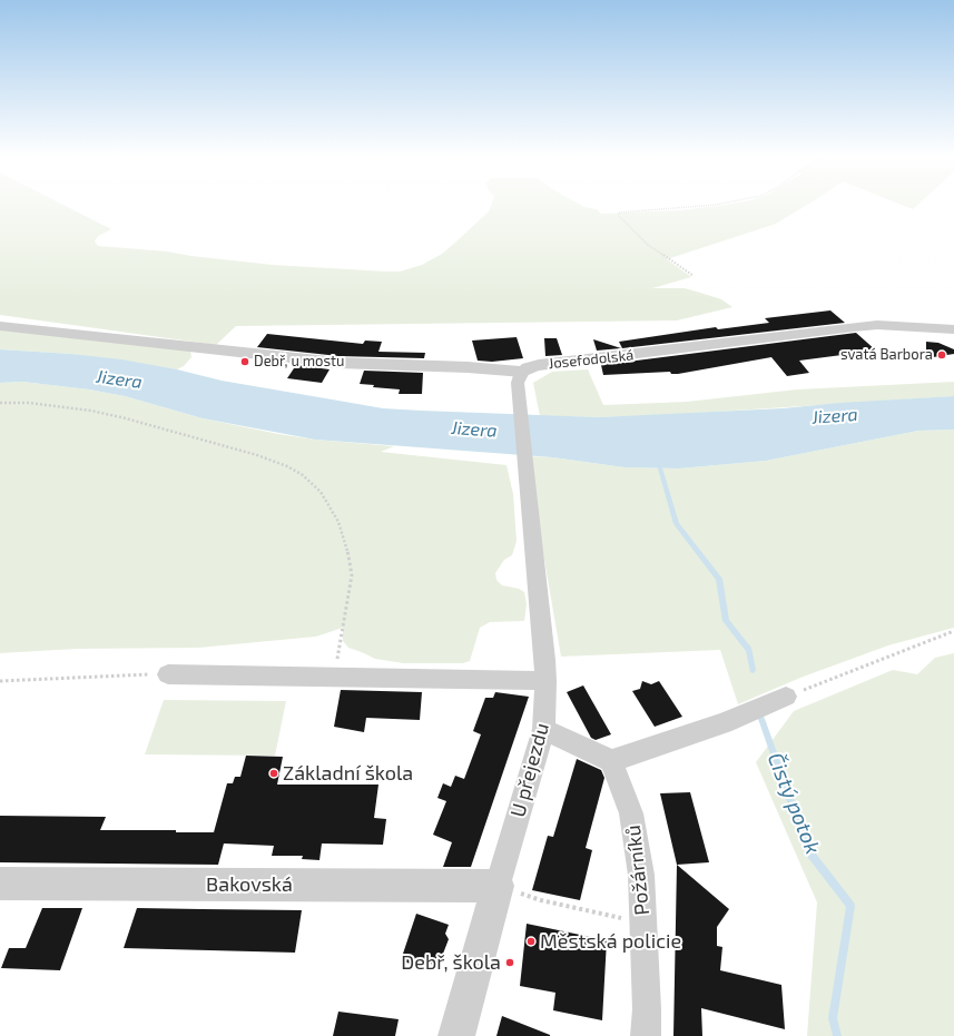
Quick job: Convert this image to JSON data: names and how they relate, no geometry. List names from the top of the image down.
{
  "streets": {
    "street": [
      "Josefodolská",
      "U přejezdu",
      "Požárníků",
      "Bakovská"
    ]
  },
  "crossings": [
    ["Josefodolská", "U přejezdu"],
    ["U přejezdu", "Bakovská"]
  ],
  "water": ["Jizera", "Čistý potok"],
  "places": [
    "svatá Barbora",
    "Debř, u mostu",
    "Základní škola",
    "Městská policie",
    "Debř, škola"
  ]
}
